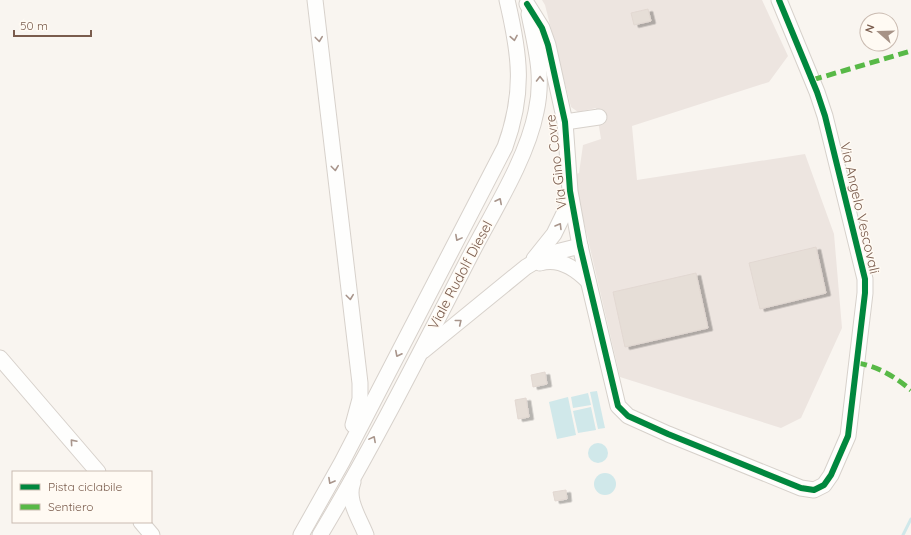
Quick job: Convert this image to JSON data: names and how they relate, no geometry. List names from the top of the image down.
{
  "streets": {
    "street": ["Via Gino Covre", "Via Angelo Vescovali", "Viale Rudolf Diesel"]
  },
  "crossings": [
    ["Via Gino Covre", "Via Angelo Vescovali"],
    ["Via Gino Covre", "Viale Rudolf Diesel"]
  ],
  "legend": ["Pista ciclabile", "Sentiero"],
  "scale_bar": "50 m",
  "north": "left"
}
